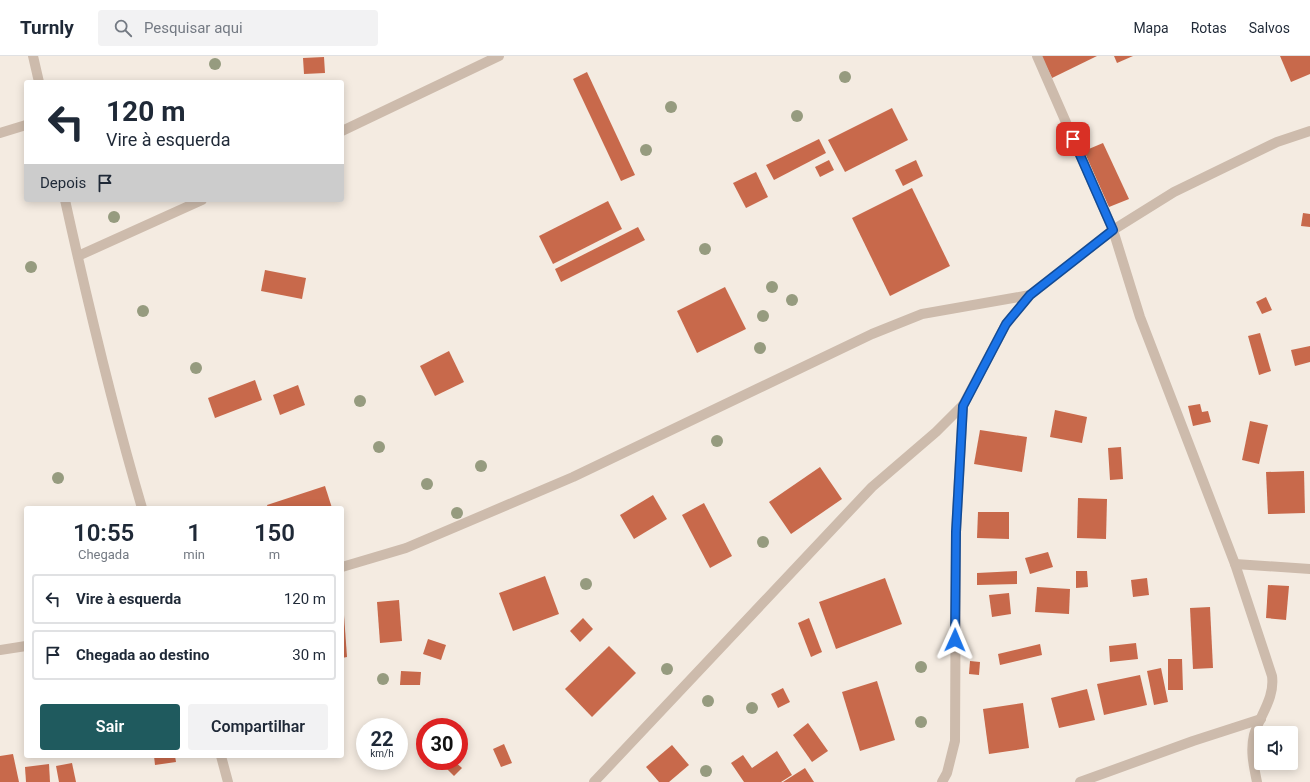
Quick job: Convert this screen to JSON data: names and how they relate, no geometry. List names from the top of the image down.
{
  "page": {
    "header": "Turnly",
    "search": "Pesquisar aqui",
    "nav": ["Mapa", "Rotas", "Salvos"],
    "turn": ["120 m", "Vire à esquerda"],
    "then": "Depois",
    "eta": [
      "10:55",
      "Chegada",
      "1",
      "min",
      "150",
      "m"
    ],
    "list": [
      {
        "name": "Vire à esquerda",
        "value": "120 m"
      },
      {
        "name": "Chegada ao destino",
        "value": "30 m"
      }
    ],
    "buttons": ["Sair", "Compartilhar"],
    "speed": "22 km/h",
    "limit": "30"
  }
}
